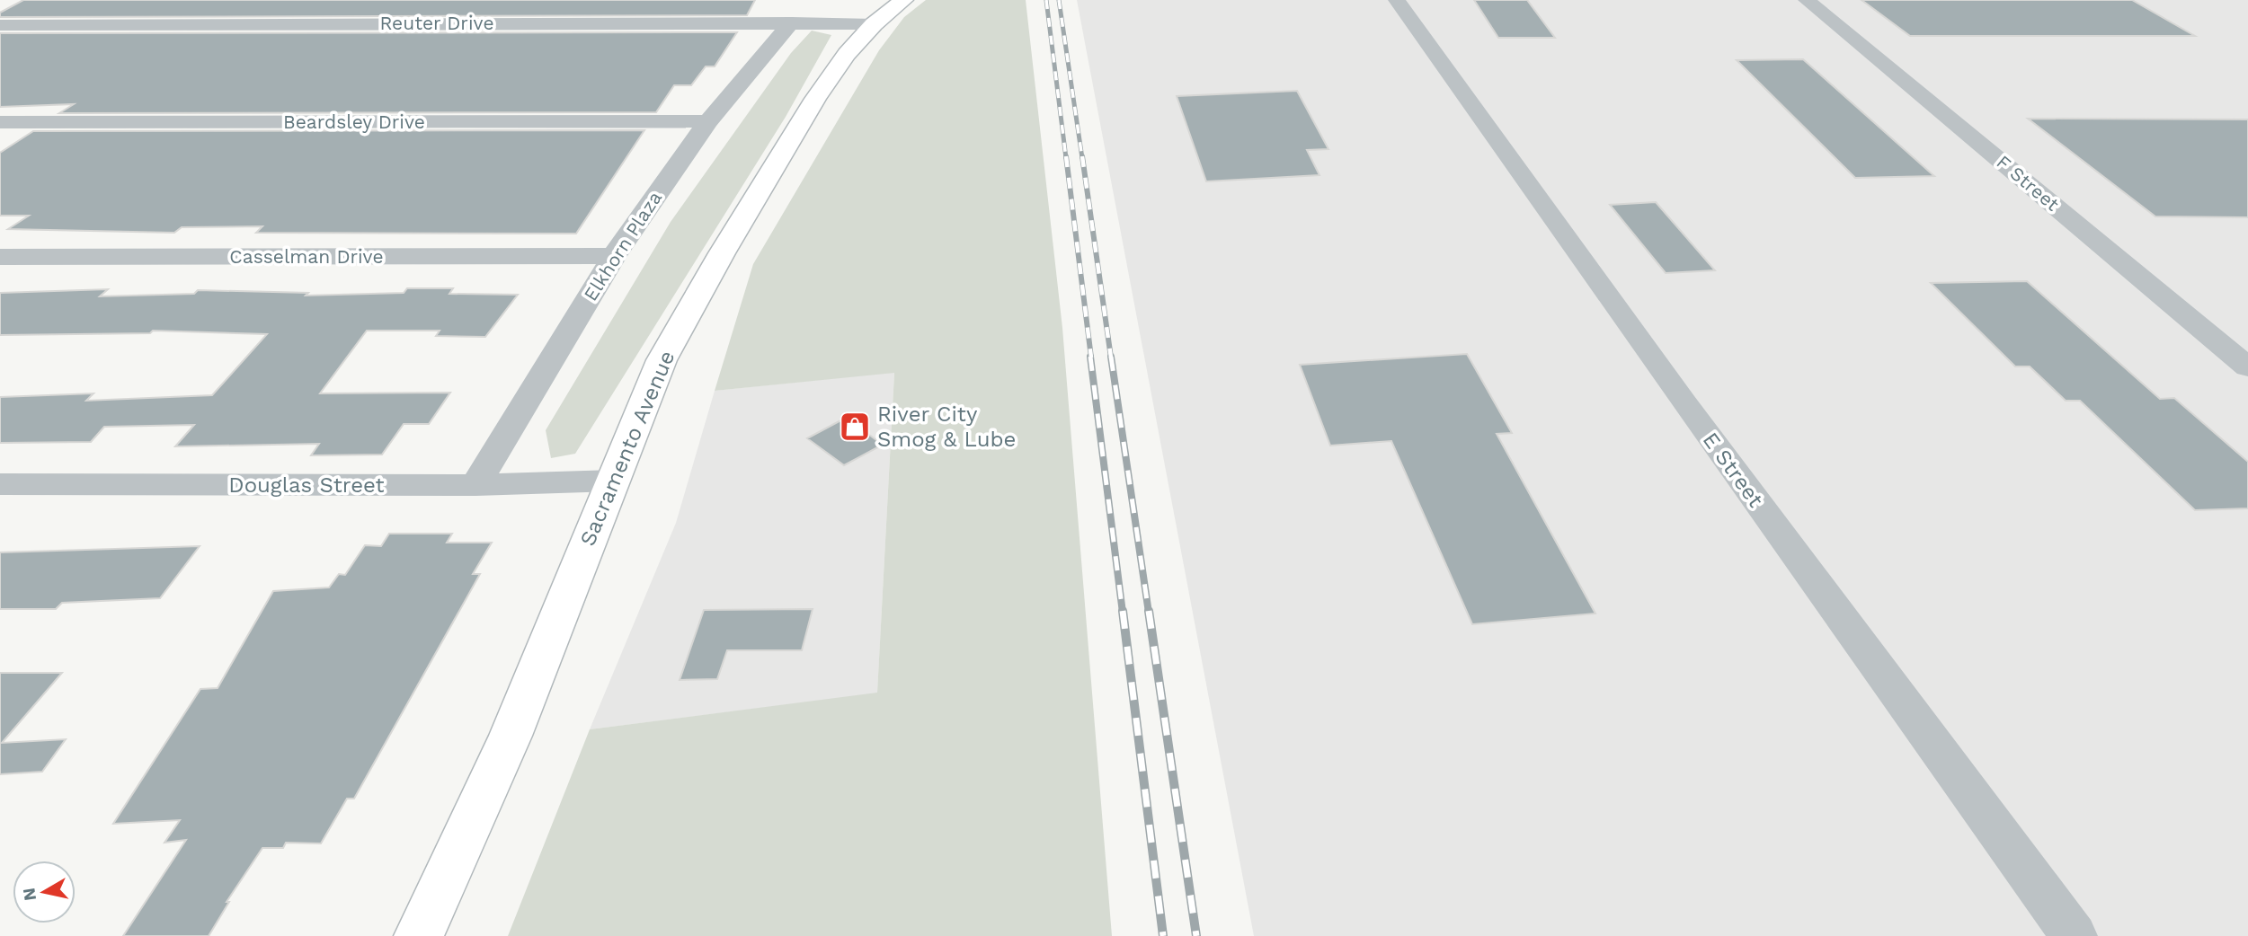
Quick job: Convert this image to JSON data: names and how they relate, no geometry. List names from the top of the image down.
{
  "streets": {
    "main road": ["Sacramento Avenue"],
    "street": [
      "Reuter Drive",
      "Beardsley Drive",
      "F Street",
      "Elkhorn Plaza",
      "Casselman Drive",
      "E Street",
      "Douglas Street"
    ]
  },
  "crossings": [
    ["Reuter Drive", "Elkhorn Plaza"],
    ["Reuter Drive", "Sacramento Avenue"],
    ["Beardsley Drive", "Elkhorn Plaza"],
    ["Elkhorn Plaza", "Casselman Drive"],
    ["Elkhorn Plaza", "Douglas Street"],
    ["Sacramento Avenue", "Douglas Street"]
  ],
  "places": {
    "shop": ["River City Smog & Lube"]
  },
  "north": "left"
}
